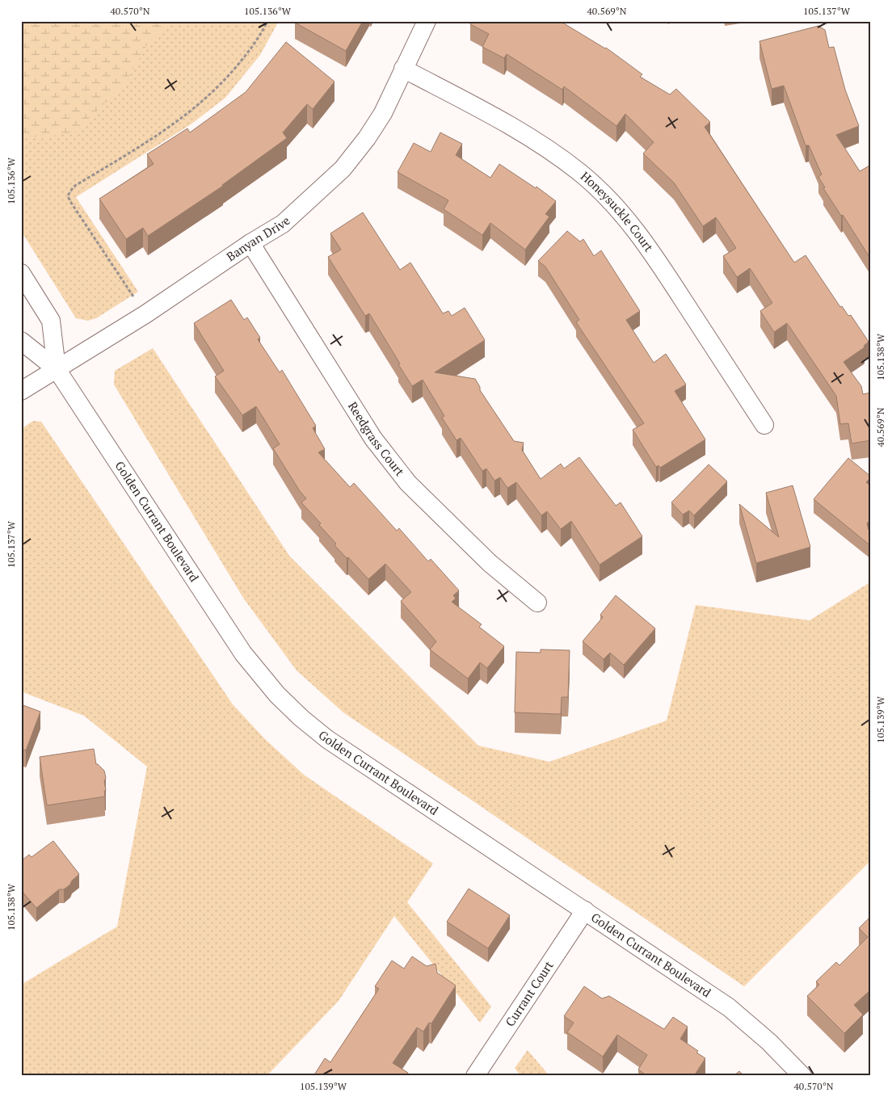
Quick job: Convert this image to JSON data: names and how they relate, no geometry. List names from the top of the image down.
{
  "streets": {
    "street": [
      "Honeysuckle Court",
      "Banyan Drive",
      "Reedgrass Court",
      "Golden Currant Boulevard",
      "Currant Court"
    ]
  },
  "crossings": [
    ["Honeysuckle Court", "Banyan Drive"],
    ["Banyan Drive", "Reedgrass Court"],
    ["Banyan Drive", "Golden Currant Boulevard"],
    ["Golden Currant Boulevard", "Currant Court"]
  ],
  "coordinates": [
    "40.570°N",
    "105.136°W",
    "40.569°N",
    "105.137°W",
    "105.138°W",
    "105.139°W"
  ]
}
